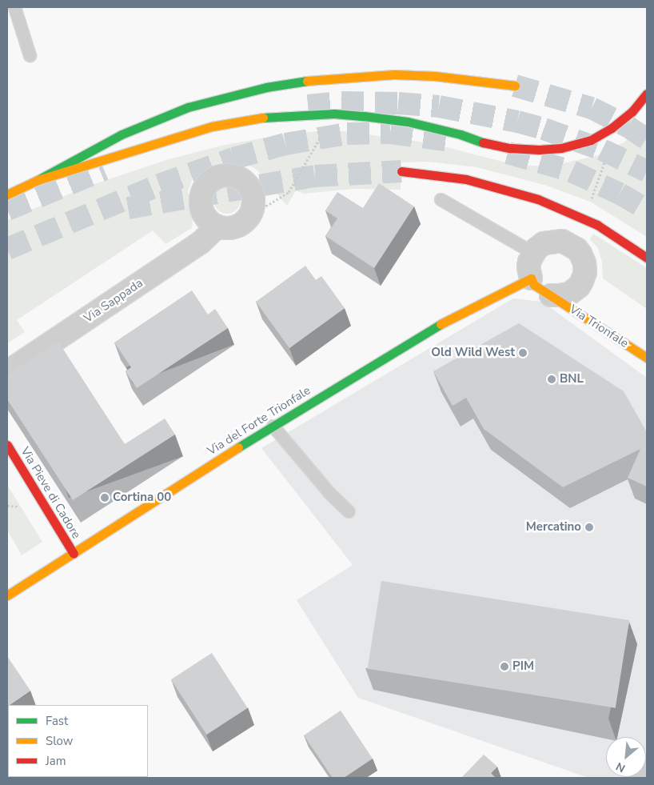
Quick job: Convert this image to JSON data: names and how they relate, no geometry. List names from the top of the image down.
{
  "streets": {
    "main road": ["Via Trionfale", "Via del Forte Trionfale", "Via Pieve di Cadore"],
    "street": ["Via Sappada"]
  },
  "crossings": [
    ["Via Trionfale", "Via del Forte Trionfale"],
    ["Via del Forte Trionfale", "Via Pieve di Cadore"]
  ],
  "places": [
    "Old Wild West",
    "BNL",
    "Cortina 00",
    "Mercatino",
    "PIM"
  ],
  "legend": ["Fast", "Slow", "Jam"],
  "north": "bottom left"
}
